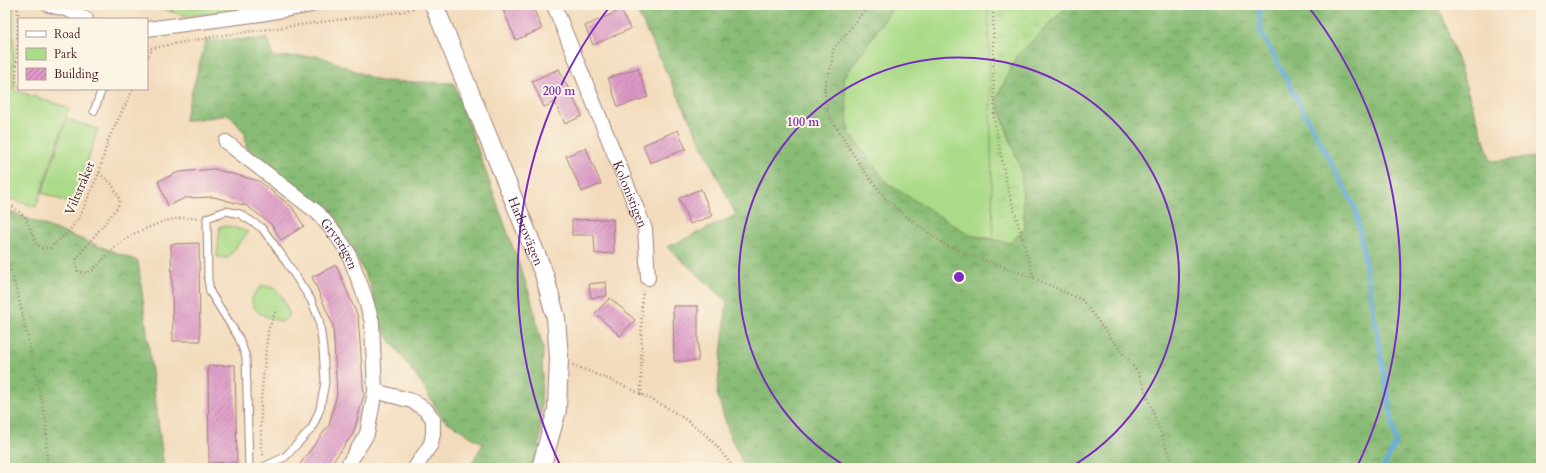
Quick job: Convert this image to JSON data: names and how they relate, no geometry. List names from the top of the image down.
{
  "streets": {
    "street": ["Kolonistigen", "Harbrovägen", "Grytstigen"],
    "path": ["Viltstråket"]
  },
  "legend": ["Road", "Park", "Building"],
  "rings": ["200 m", "100 m"]
}
